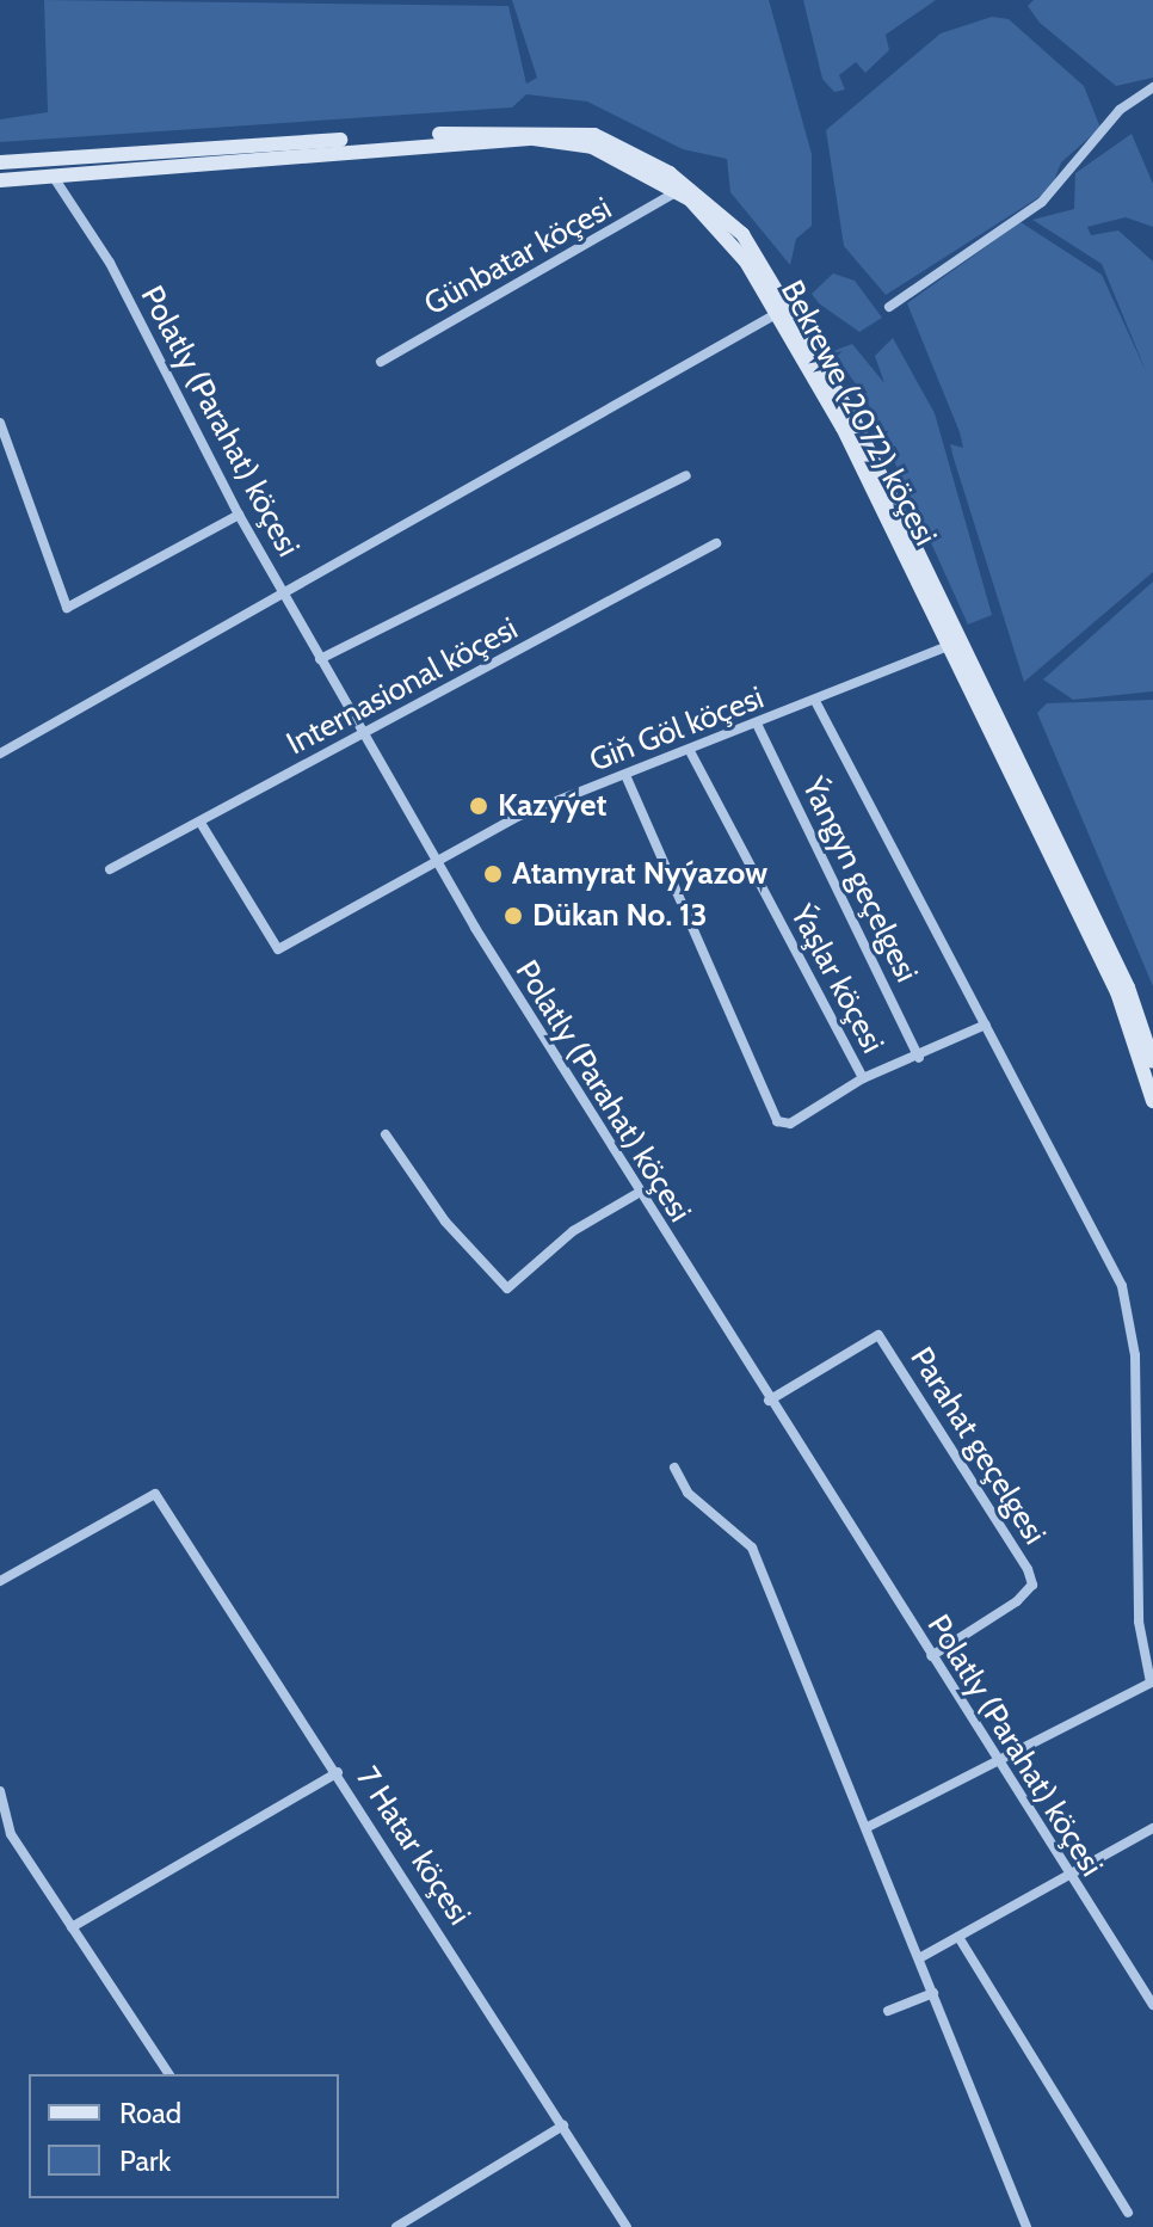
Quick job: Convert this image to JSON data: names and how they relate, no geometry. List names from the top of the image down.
{
  "streets": {
    "main road": ["Bekrewe (2072) köçesi"],
    "street": [
      "Günbatar köçesi",
      "Polatly (Parahat) köçesi",
      "Internasional köçesi",
      "Giň Göl köçesi",
      "Ýangyn geçelgesi",
      "Ýaşlar köçesi",
      "Parahat geçelgesi",
      "7 Hatar köçesi"
    ]
  },
  "crossings": [
    ["Günbatar köçesi", "Bekrewe (2072) köçesi"],
    ["Bekrewe (2072) köçesi", "Polatly (Parahat) köçesi"],
    ["Bekrewe (2072) köçesi", "Giň Göl köçesi"],
    ["Polatly (Parahat) köçesi", "Internasional köçesi"],
    ["Polatly (Parahat) köçesi", "Giň Göl köçesi"],
    ["Polatly (Parahat) köçesi", "Parahat geçelgesi"],
    ["Internasional köçesi", "Giň Göl köçesi"],
    ["Giň Göl köçesi", "Ýangyn geçelgesi"],
    ["Giň Göl köçesi", "Ýaşlar köçesi"]
  ],
  "places": ["Kazyýet", "Atamyrat Nyýazow", "Dükan No. 13"],
  "legend": ["Road", "Park"]
}
